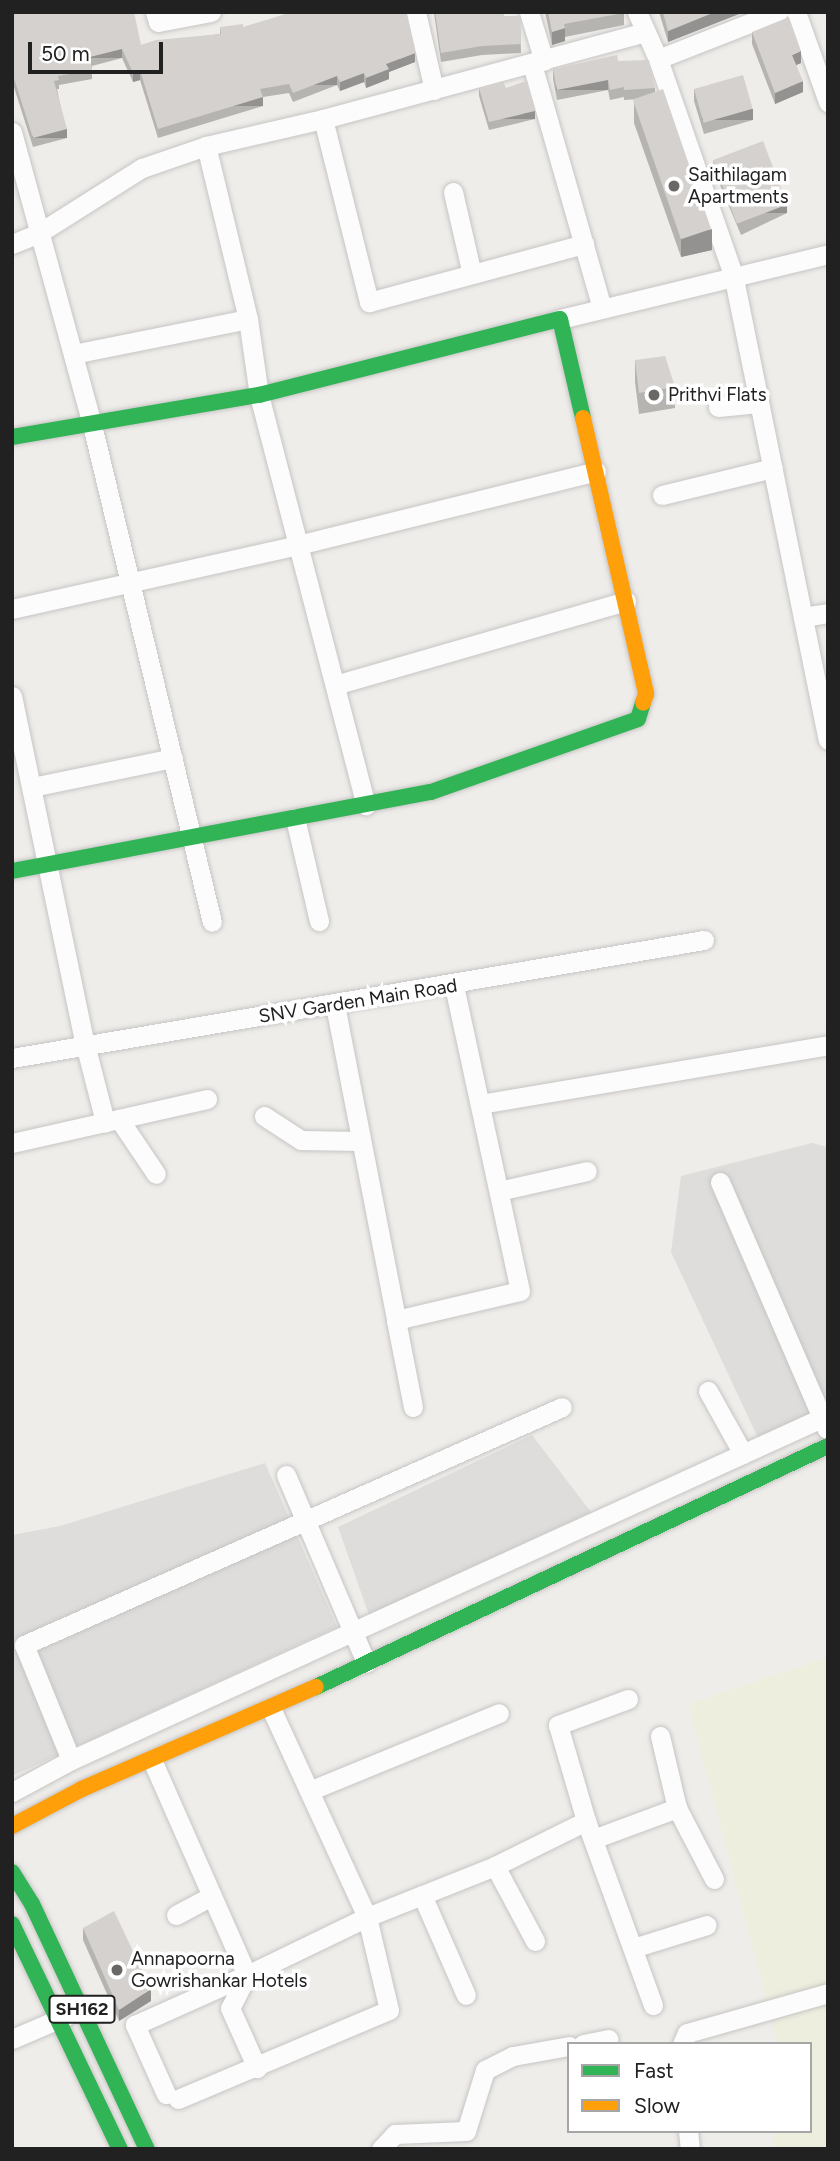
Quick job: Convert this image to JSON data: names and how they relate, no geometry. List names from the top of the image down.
{
  "streets": {
    "street": ["SNV Garden Main Road", "SH162"]
  },
  "places": ["Saithilagam Apartments", "Prithvi Flats", "Annapoorna Gowrishankar Hotels"],
  "legend": ["Fast", "Slow"],
  "scale_bar": "50 m"
}
